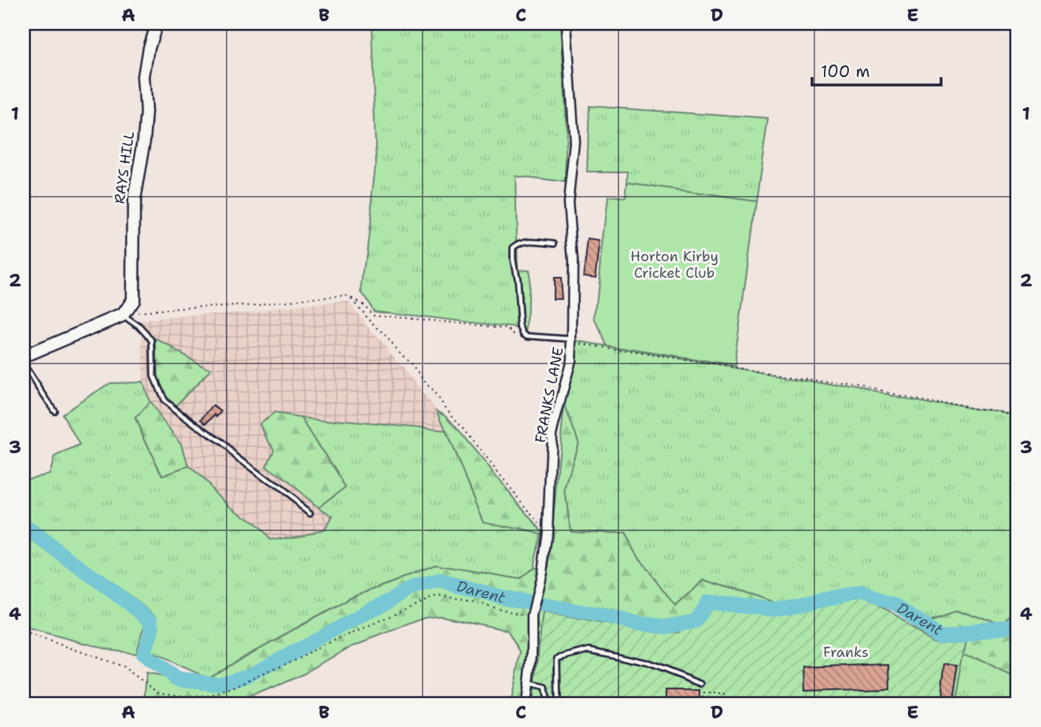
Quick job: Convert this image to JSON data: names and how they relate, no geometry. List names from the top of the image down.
{
  "streets": {
    "street": ["RAYS HILL", "FRANKS LANE"]
  },
  "water": ["Darent"],
  "parks": ["Horton Kirby Cricket Club", "Franks"],
  "scale_bar": "100 m",
  "grid": {
    "columns": [
      "A",
      "B",
      "C",
      "D",
      "E"
    ],
    "rows": [
      "1",
      "2",
      "3",
      "4"
    ]
  }
}
